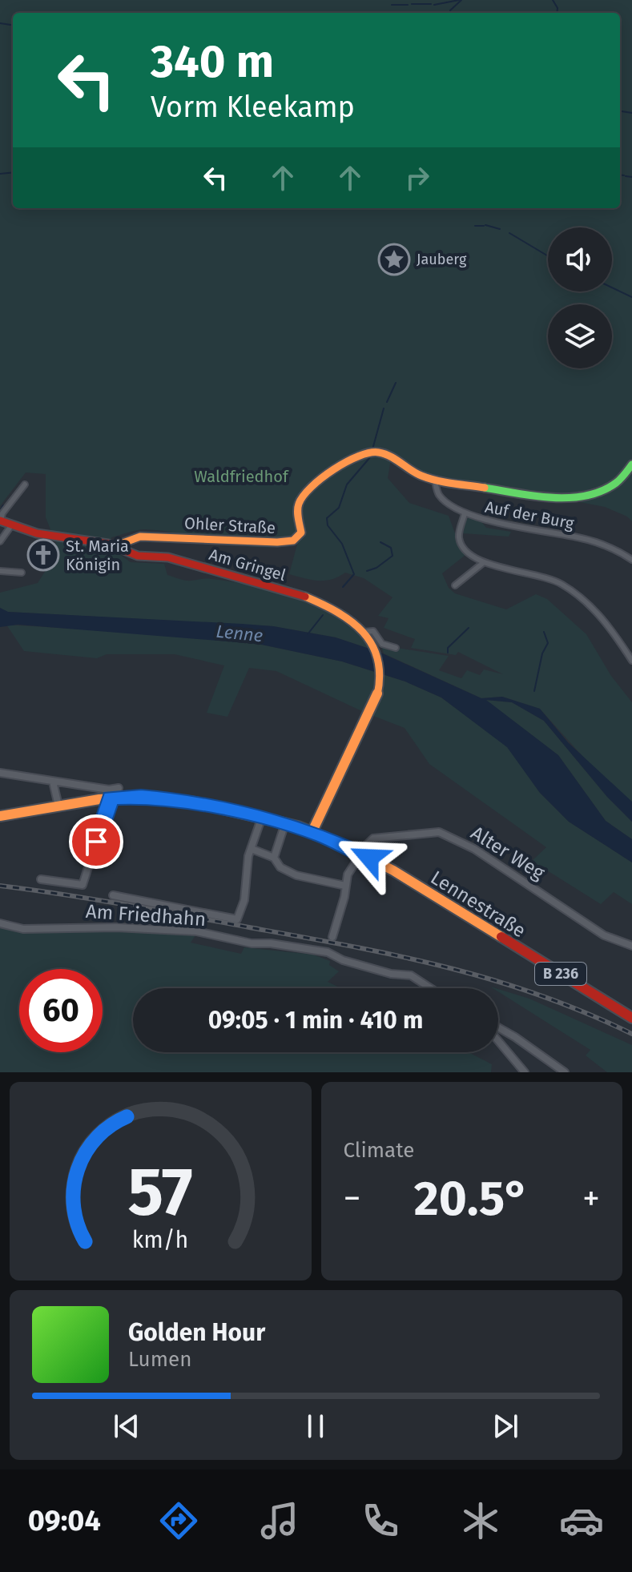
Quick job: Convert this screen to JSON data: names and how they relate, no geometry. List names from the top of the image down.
{
  "streets": {
    "street": [
      "Auf der Burg",
      "Ohler Straße",
      "Am Gringel",
      "Alter Weg",
      "Lennestraße",
      "Am Friedhahn",
      "B 236"
    ]
  },
  "crossings": [
    ["Auf der Burg", "Ohler Straße"],
    ["Ohler Straße", "Am Gringel"],
    ["Alter Weg", "Lennestraße"]
  ],
  "water": ["Lenne"],
  "parks": ["Waldfriedhof"],
  "places": {
    "place": ["Jauberg"],
    "church": ["St. Maria Königin"]
  },
  "page": {
    "turn": ["340 m", "Vorm Kleekamp"],
    "limit": "60",
    "trip": "09:05 · 1 min · 410 m",
    "tile": "Climate",
    "heat": ["−", "20.5°", "+"],
    "song": ["Golden Hour", "Lumen"],
    "tabs": "09:04",
    "gauge": ["57", "km/h"]
  }
}
